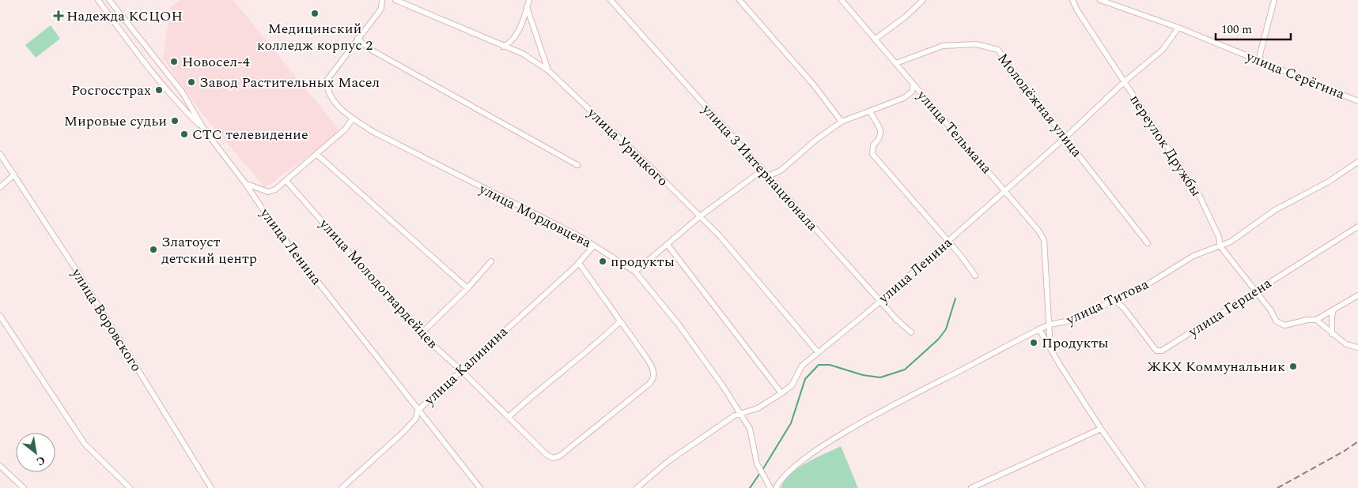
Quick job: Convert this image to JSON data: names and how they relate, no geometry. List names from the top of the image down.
{
  "streets": {
    "street": [
      "улица Серёгина",
      "Молодёжная улица",
      "улица Тельмана",
      "переулок Дружбы",
      "улица Урицкого",
      "улица 3 Интернационала",
      "улица Мордовцева",
      "улица Ленина",
      "улица Молодогвардейцев",
      "улица Титова",
      "улица Герцена",
      "улица Воровского",
      "улица Калинина"
    ]
  },
  "crossings": [
    ["улица Серёгина", "улица Ленина"],
    ["Молодёжная улица", "улица Тельмана"],
    ["Молодёжная улица", "улица Ленина"],
    ["улица Тельмана", "улица Ленина"],
    ["улица Тельмана", "улица Титова"],
    ["переулок Дружбы", "улица Ленина"],
    ["переулок Дружбы", "улица Титова"],
    ["переулок Дружбы", "улица Герцена"],
    ["улица Урицкого", "улица Ленина"],
    ["улица 3 Интернационала", "улица Ленина"],
    ["улица Мордовцева", "улица Ленина"],
    ["улица Мордовцева", "улица Калинина"],
    ["улица Ленина", "улица Калинина"],
    ["улица Молодогвардейцев", "улица Калинина"],
    ["улица Титова", "улица Герцена"]
  ],
  "places": {
    "other": [
      "Медицинский колледж корпус 2",
      "Новосел-4",
      "Завод Растительных Масел",
      "Росгосстрах",
      "Мировые судьи",
      "СТС телевидение",
      "Златоуст детский центр",
      "продукты",
      "Продукты",
      "ЖКХ Коммунальник"
    ],
    "health": ["Надежда КСЦОН"]
  },
  "scale_bar": "100 m",
  "north": "bottom right"
}
